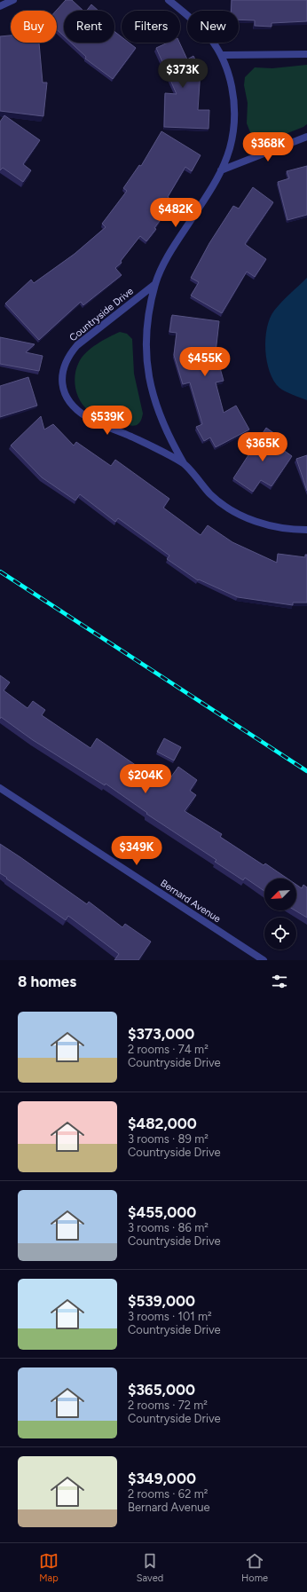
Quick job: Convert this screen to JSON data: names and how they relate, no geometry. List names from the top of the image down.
{
  "streets": {
    "street": ["Countryside Drive", "Bernard Avenue"]
  },
  "north": "bottom left",
  "page": {
    "chip": [
      "Buy",
      "Rent",
      "Filters",
      "New"
    ],
    "price": [
      "$373K",
      "$368K",
      "$482K",
      "$455K",
      "$539K",
      "$365K",
      "$204K",
      "$349K"
    ],
    "heading": "8 homes",
    "list": [
      {
        "name": "$373,000",
        "note": "2 rooms · 74 m² · Countryside Drive"
      },
      {
        "name": "$482,000",
        "note": "3 rooms · 89 m² · Countryside Drive"
      },
      {
        "name": "$455,000",
        "note": "3 rooms · 86 m² · Countryside Drive"
      },
      {
        "name": "$539,000",
        "note": "3 rooms · 101 m² · Countryside Drive"
      },
      {
        "name": "$365,000",
        "note": "2 rooms · 72 m² · Countryside Drive"
      },
      {
        "name": "$349,000",
        "note": "2 rooms · 62 m² · Bernard Avenue"
      }
    ],
    "tabs": ["Map", "Saved", "Home"]
  }
}
